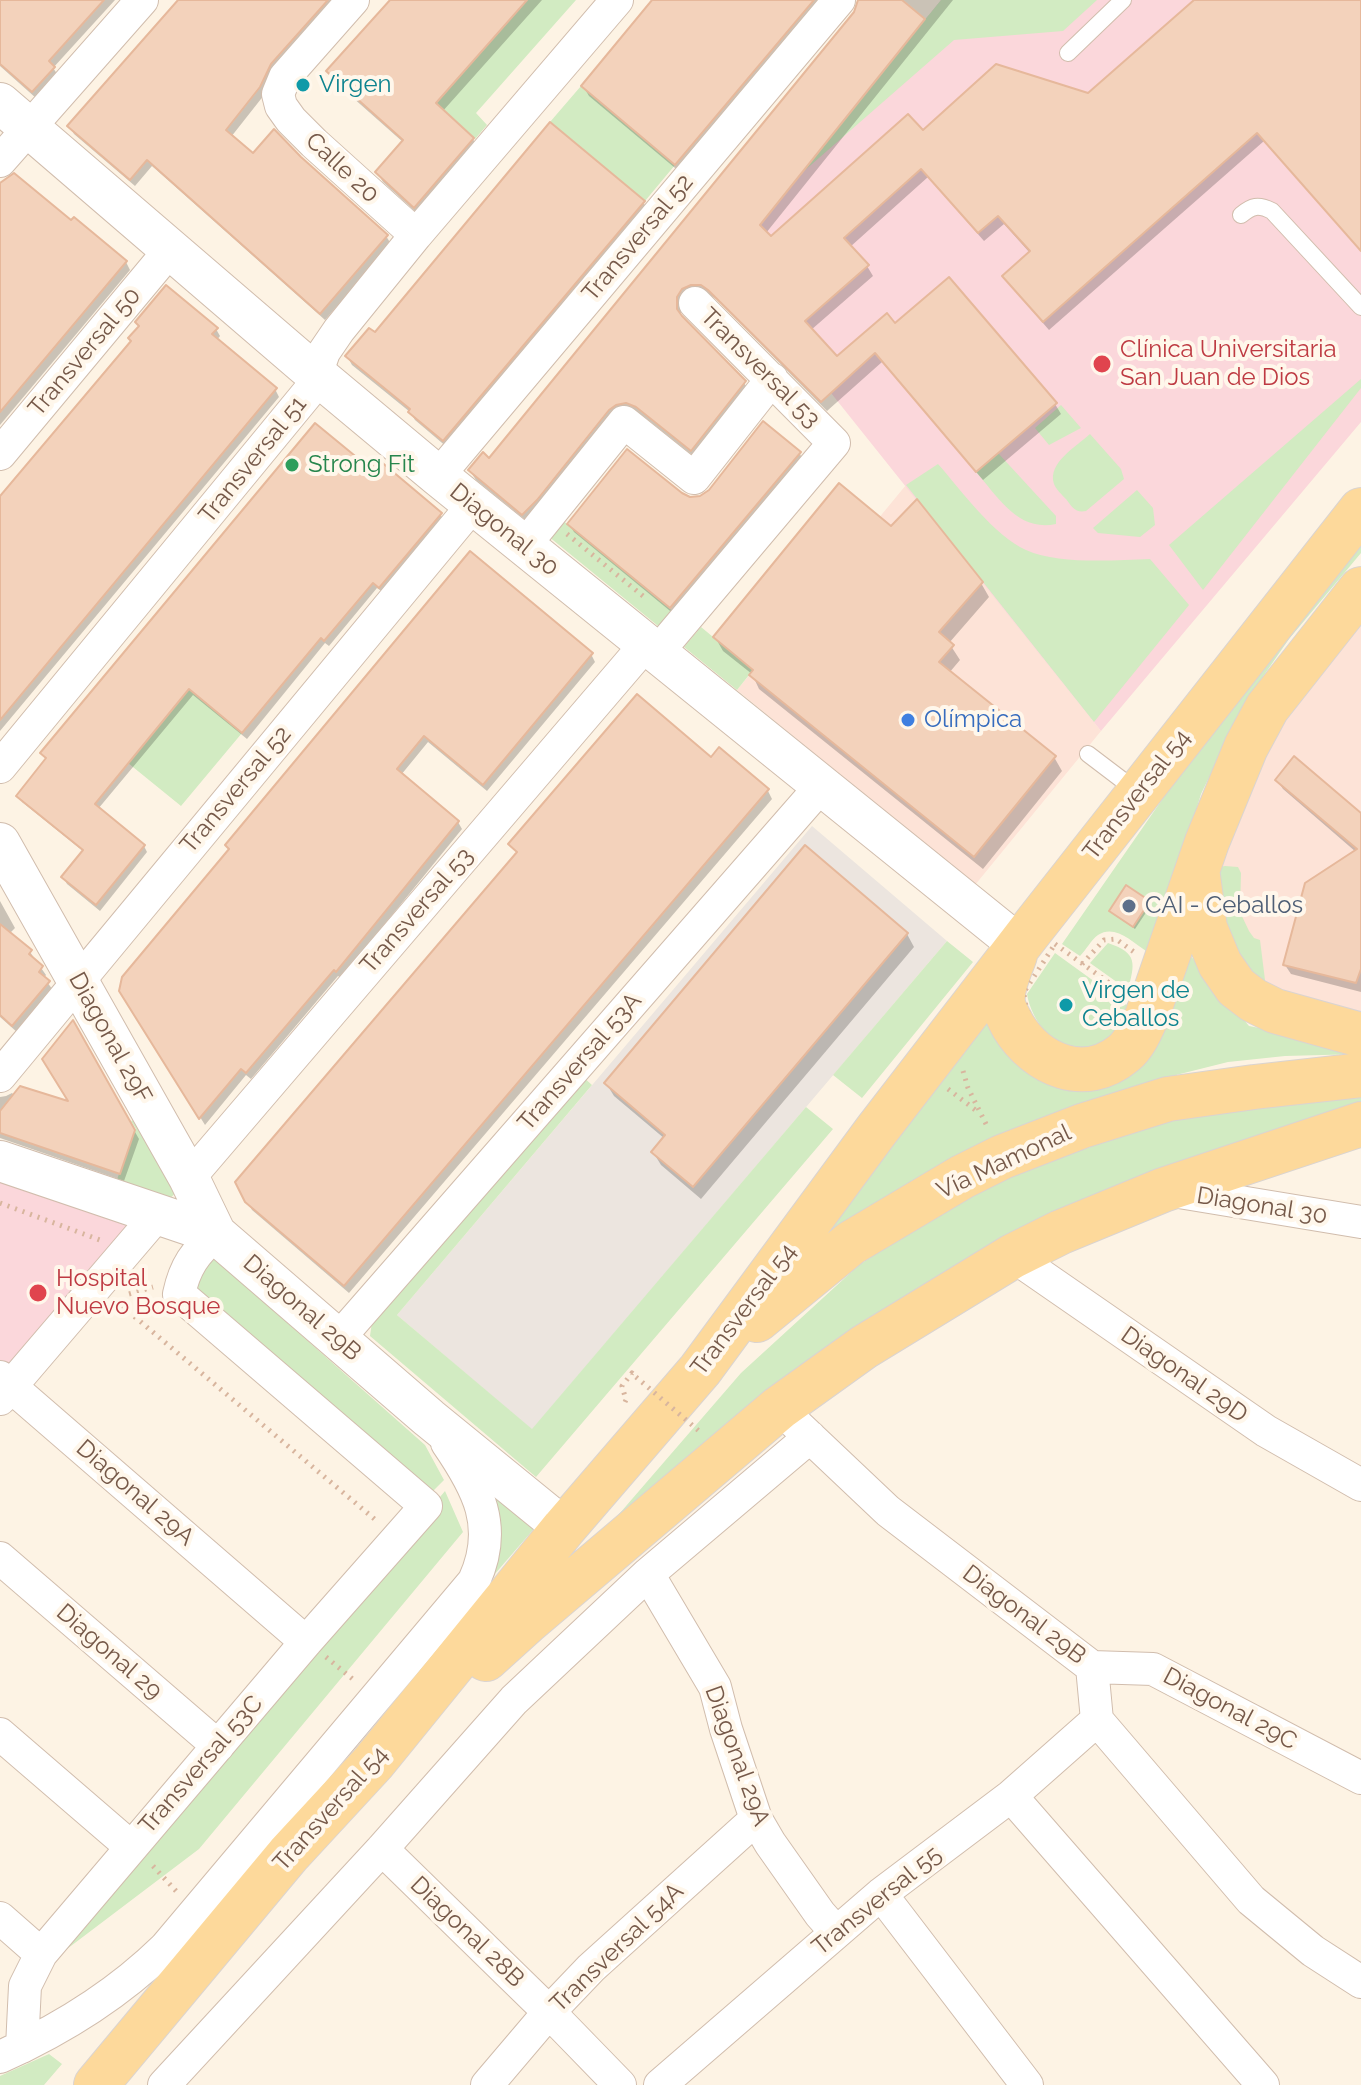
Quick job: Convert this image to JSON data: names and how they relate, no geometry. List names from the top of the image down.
{
  "streets": {
    "main road": ["Transversal 54", "Vía Mamonal"],
    "street": [
      "Calle 20",
      "Transversal 52",
      "Transversal 50",
      "Transversal 53",
      "Transversal 51",
      "Diagonal 30",
      "Diagonal 29F",
      "Transversal 53A",
      "Diagonal 29B",
      "Diagonal 29D",
      "Diagonal 29A",
      "Diagonal 29",
      "Diagonal 29C",
      "Transversal 53C",
      "Transversal 55",
      "Diagonal 28B",
      "Transversal 54A"
    ]
  },
  "crossings": [
    ["Calle 20", "Transversal 51"],
    ["Transversal 52", "Diagonal 30"],
    ["Transversal 52", "Diagonal 29F"],
    ["Transversal 50", "Diagonal 30"],
    ["Transversal 53", "Diagonal 30"],
    ["Transversal 53", "Diagonal 29F"],
    ["Transversal 51", "Diagonal 30"],
    ["Diagonal 30", "Transversal 54"],
    ["Diagonal 30", "Transversal 53A"],
    ["Transversal 54", "Vía Mamonal"],
    ["Transversal 54", "Diagonal 29B"],
    ["Diagonal 29F", "Diagonal 29B"],
    ["Diagonal 29F", "Transversal 53C"],
    ["Transversal 53A", "Diagonal 29B"],
    ["Diagonal 29B", "Diagonal 29C"],
    ["Diagonal 29B", "Transversal 53C"],
    ["Diagonal 29B", "Transversal 55"],
    ["Diagonal 29A", "Transversal 53C"],
    ["Diagonal 29A", "Transversal 55"],
    ["Diagonal 29A", "Transversal 54A"],
    ["Diagonal 29", "Transversal 53C"],
    ["Diagonal 28B", "Transversal 54A"]
  ],
  "places": [
    "Virgen",
    "Clínica Universitaria San Juan de Dios",
    "Strong Fit",
    "Olímpica",
    "CAI - Ceballos",
    "Virgen de Ceballos",
    "Hospital Nuevo Bosque"
  ]
}
